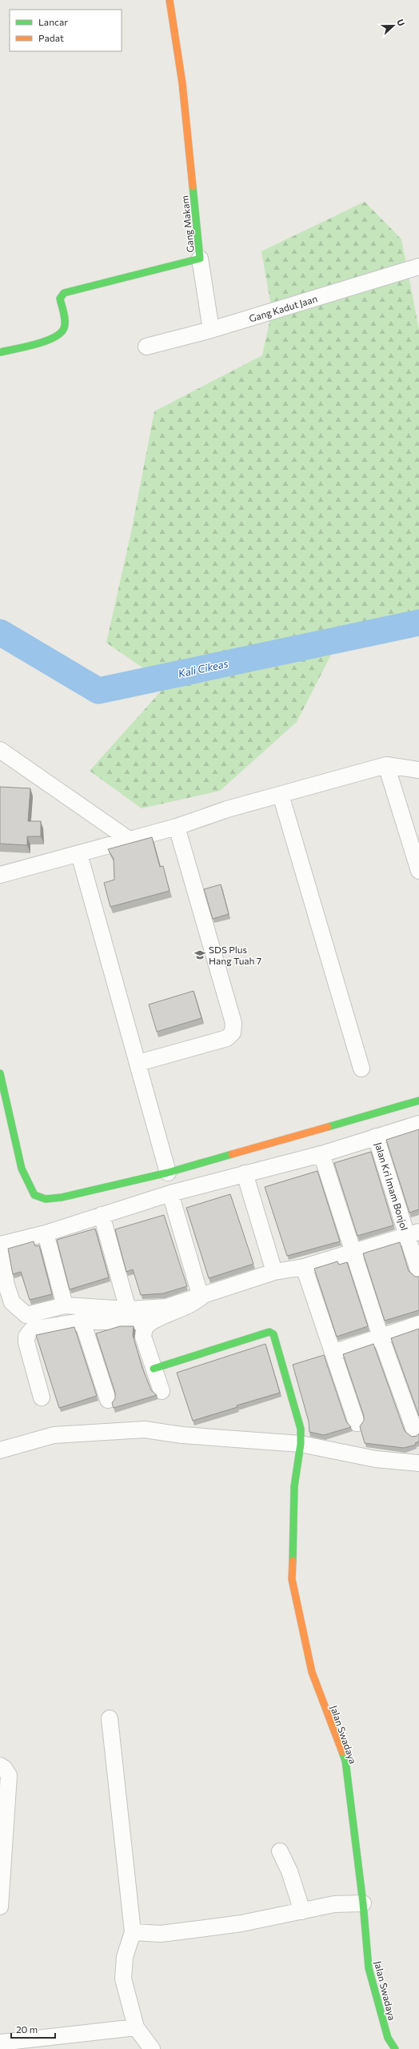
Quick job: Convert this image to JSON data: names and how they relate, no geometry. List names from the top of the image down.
{
  "streets": {
    "street": [
      "Gang Makam",
      "Gang Kadut Jaan",
      "Jalan Kri Imam Bonjol",
      "Jalan Swadaya"
    ]
  },
  "water": ["Kali Cikeas"],
  "places": {
    "school or university": ["SDS Plus Hang Tuah 7"]
  },
  "legend": ["Lancar", "Padat"],
  "scale_bar": "20 m",
  "north": "right"
}
